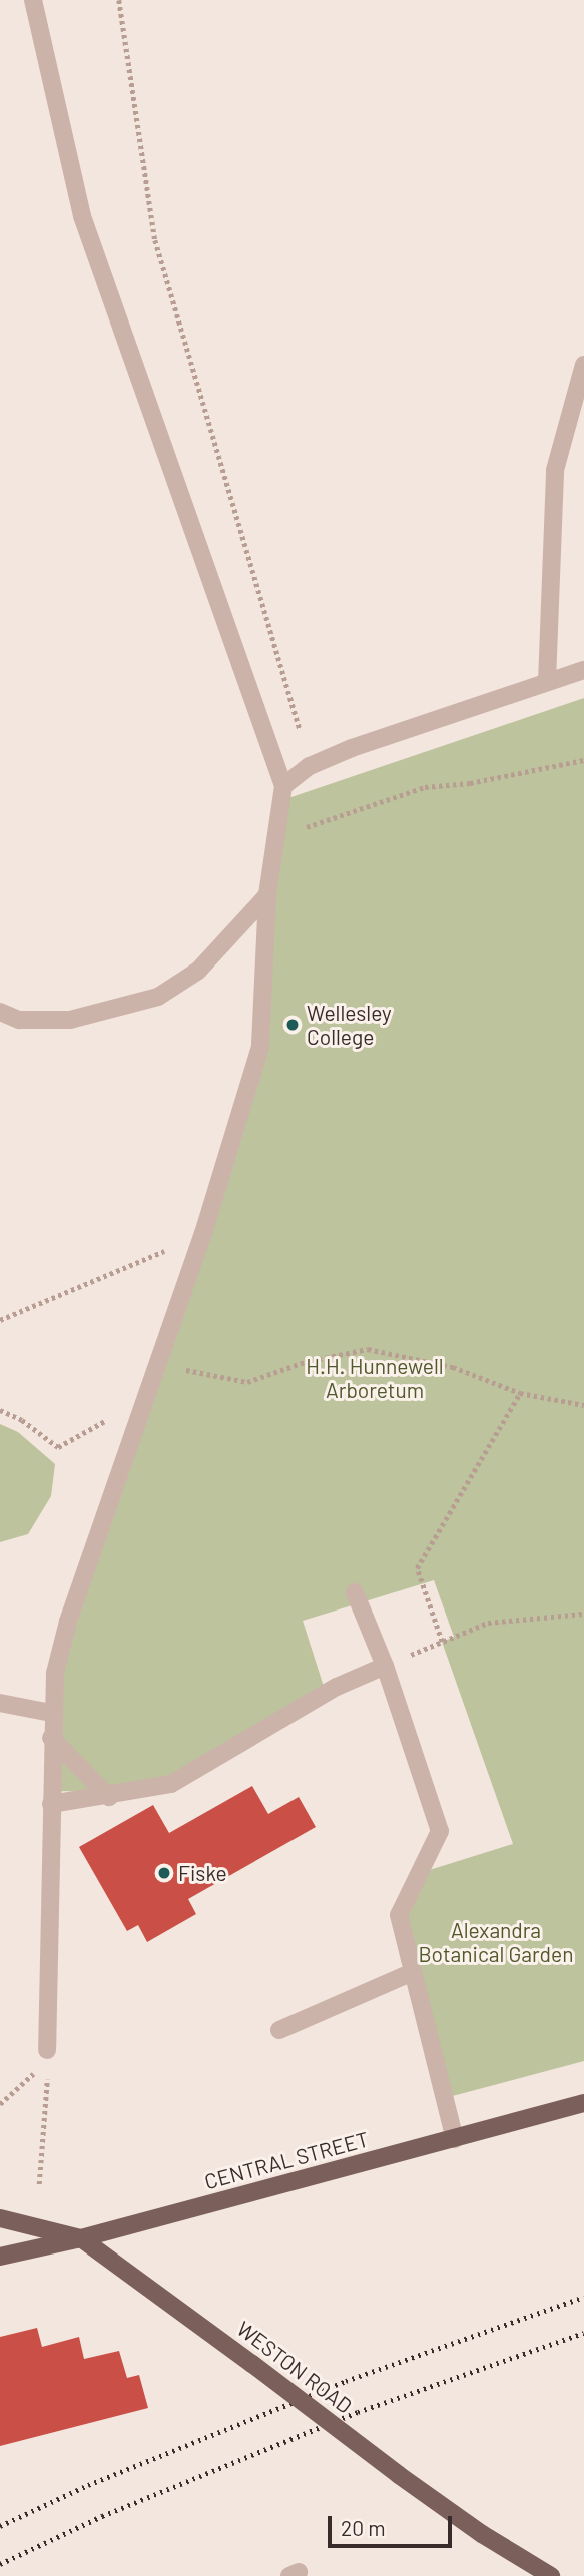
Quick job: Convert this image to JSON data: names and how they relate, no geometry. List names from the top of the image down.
{
  "streets": {
    "main road": ["CENTRAL STREET", "WESTON ROAD"]
  },
  "crossings": [
    ["CENTRAL STREET", "WESTON ROAD"]
  ],
  "parks": ["H.H. Hunnewell Arboretum", "Alexandra Botanical Garden"],
  "places": ["Wellesley College", "Fiske"],
  "scale_bar": "20 m"
}
